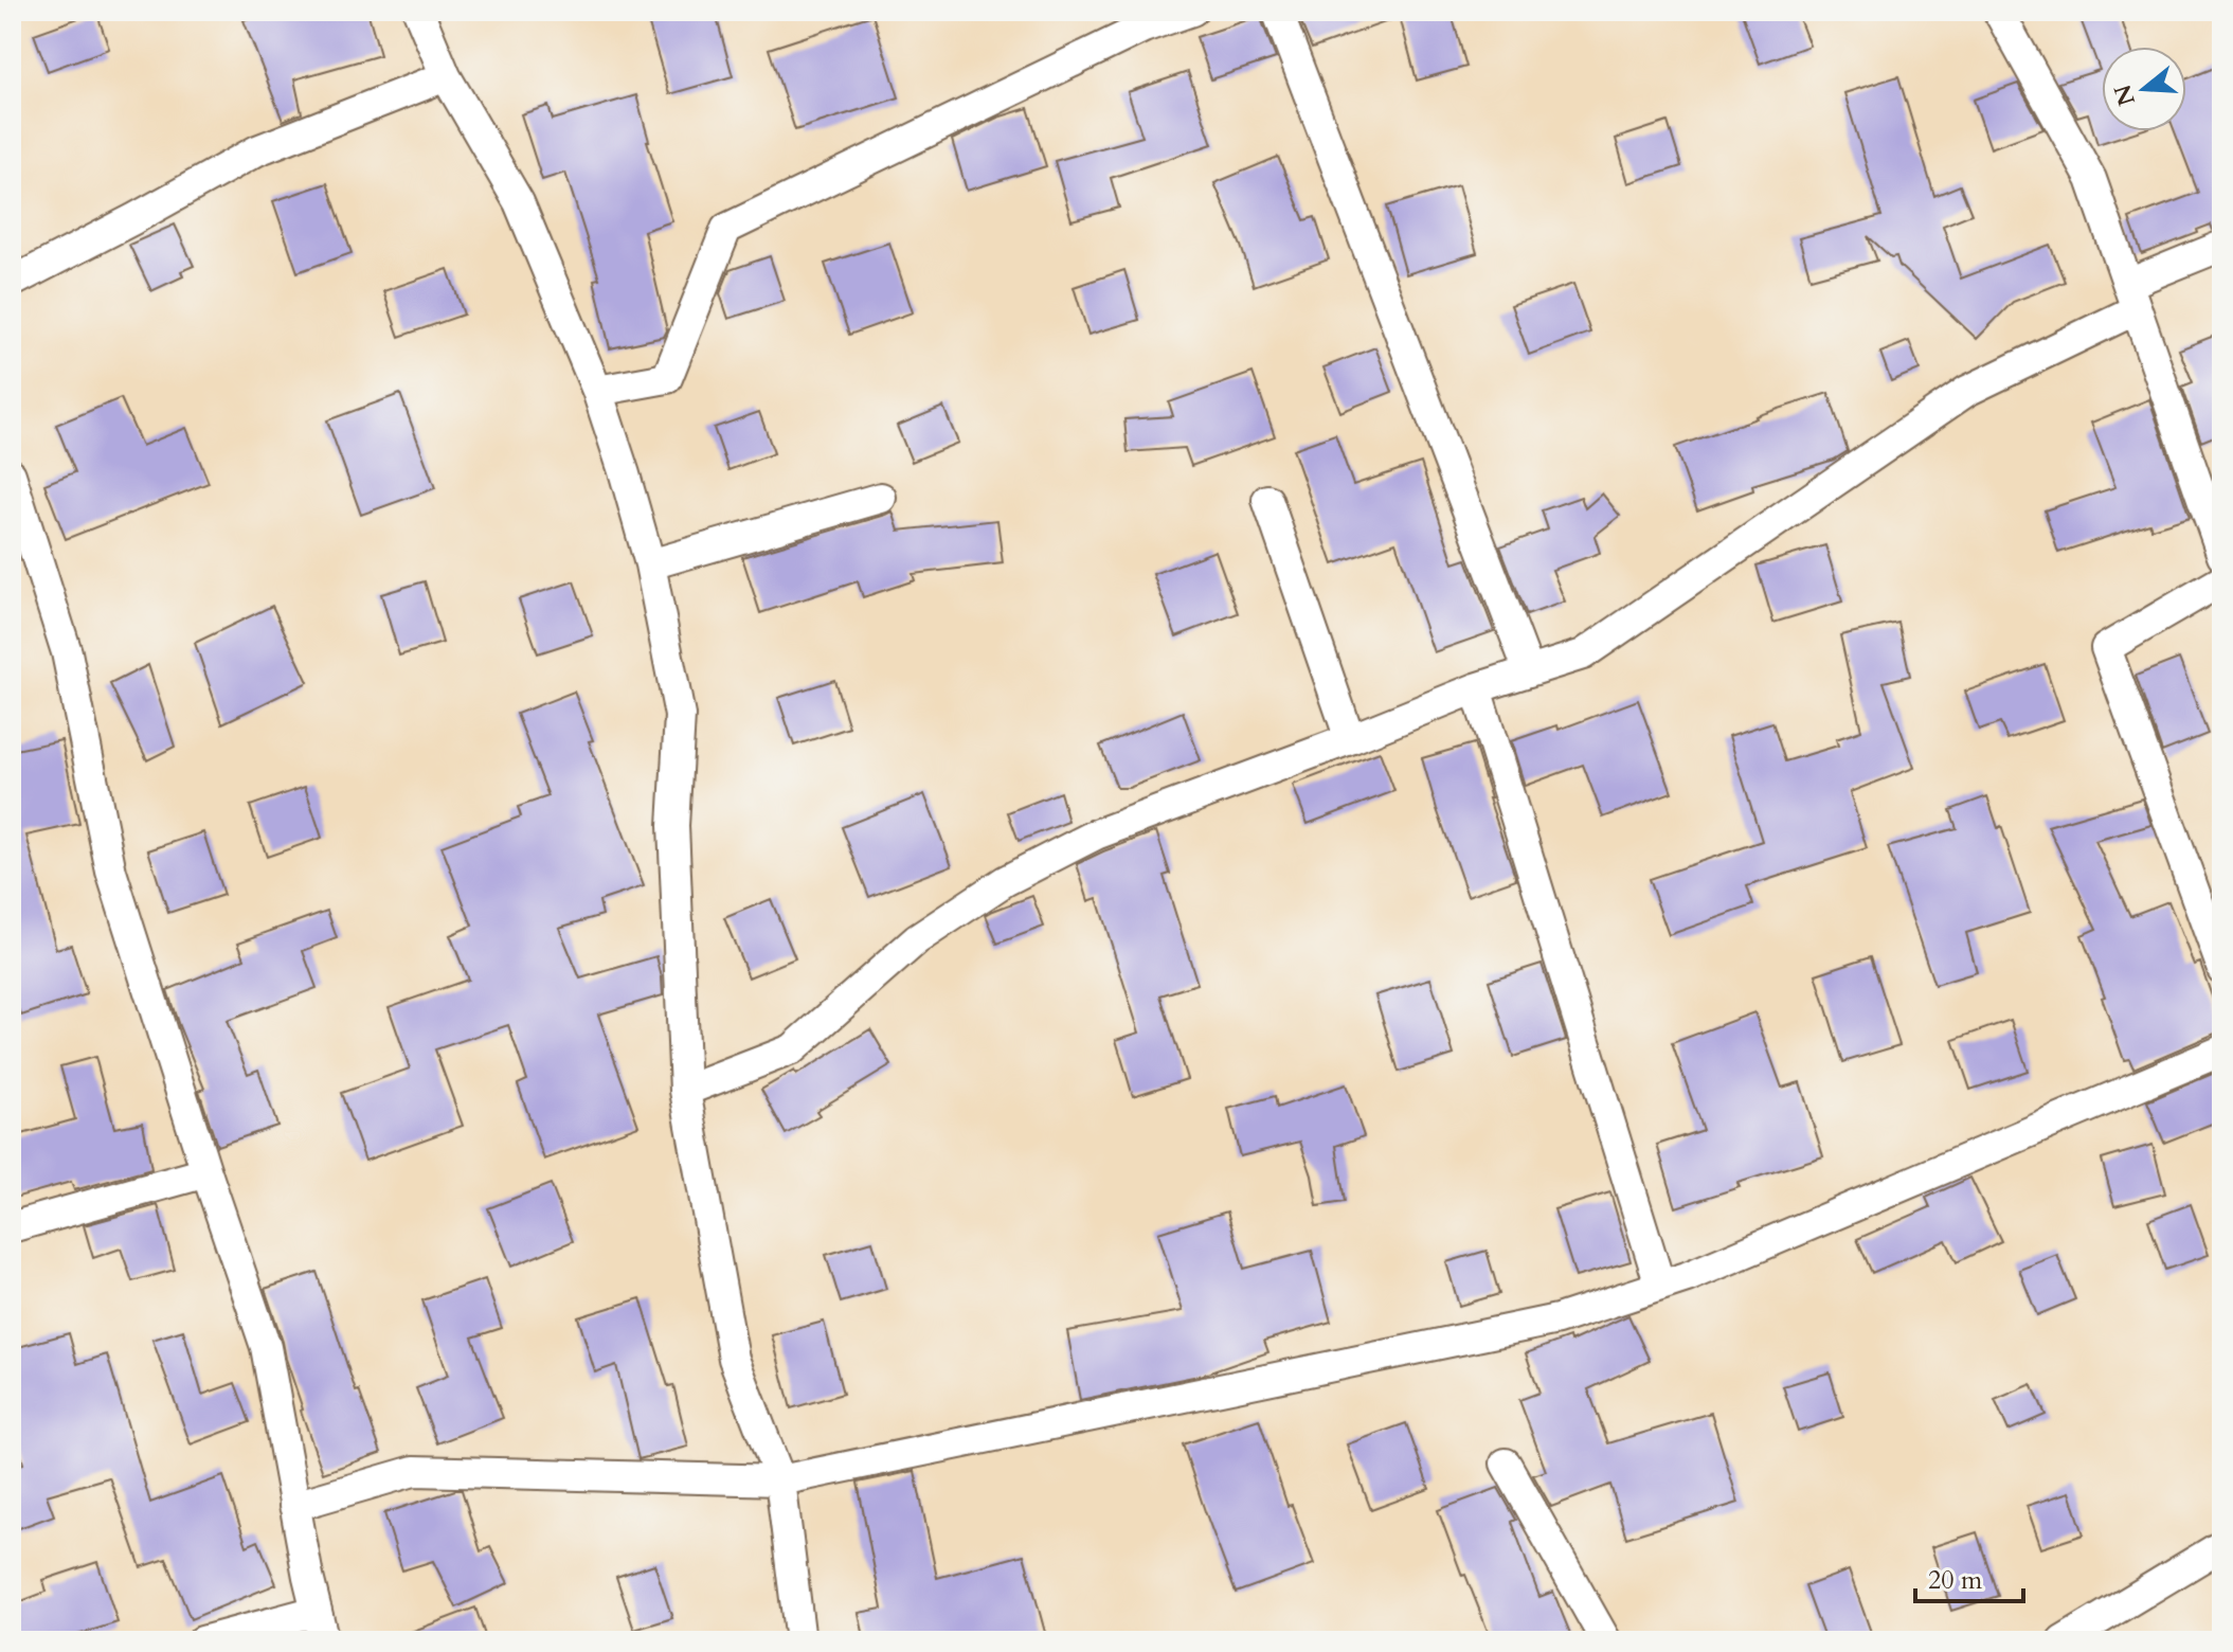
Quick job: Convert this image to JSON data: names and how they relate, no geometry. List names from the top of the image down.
{
  "scale_bar": "20 m",
  "north": "left"
}
